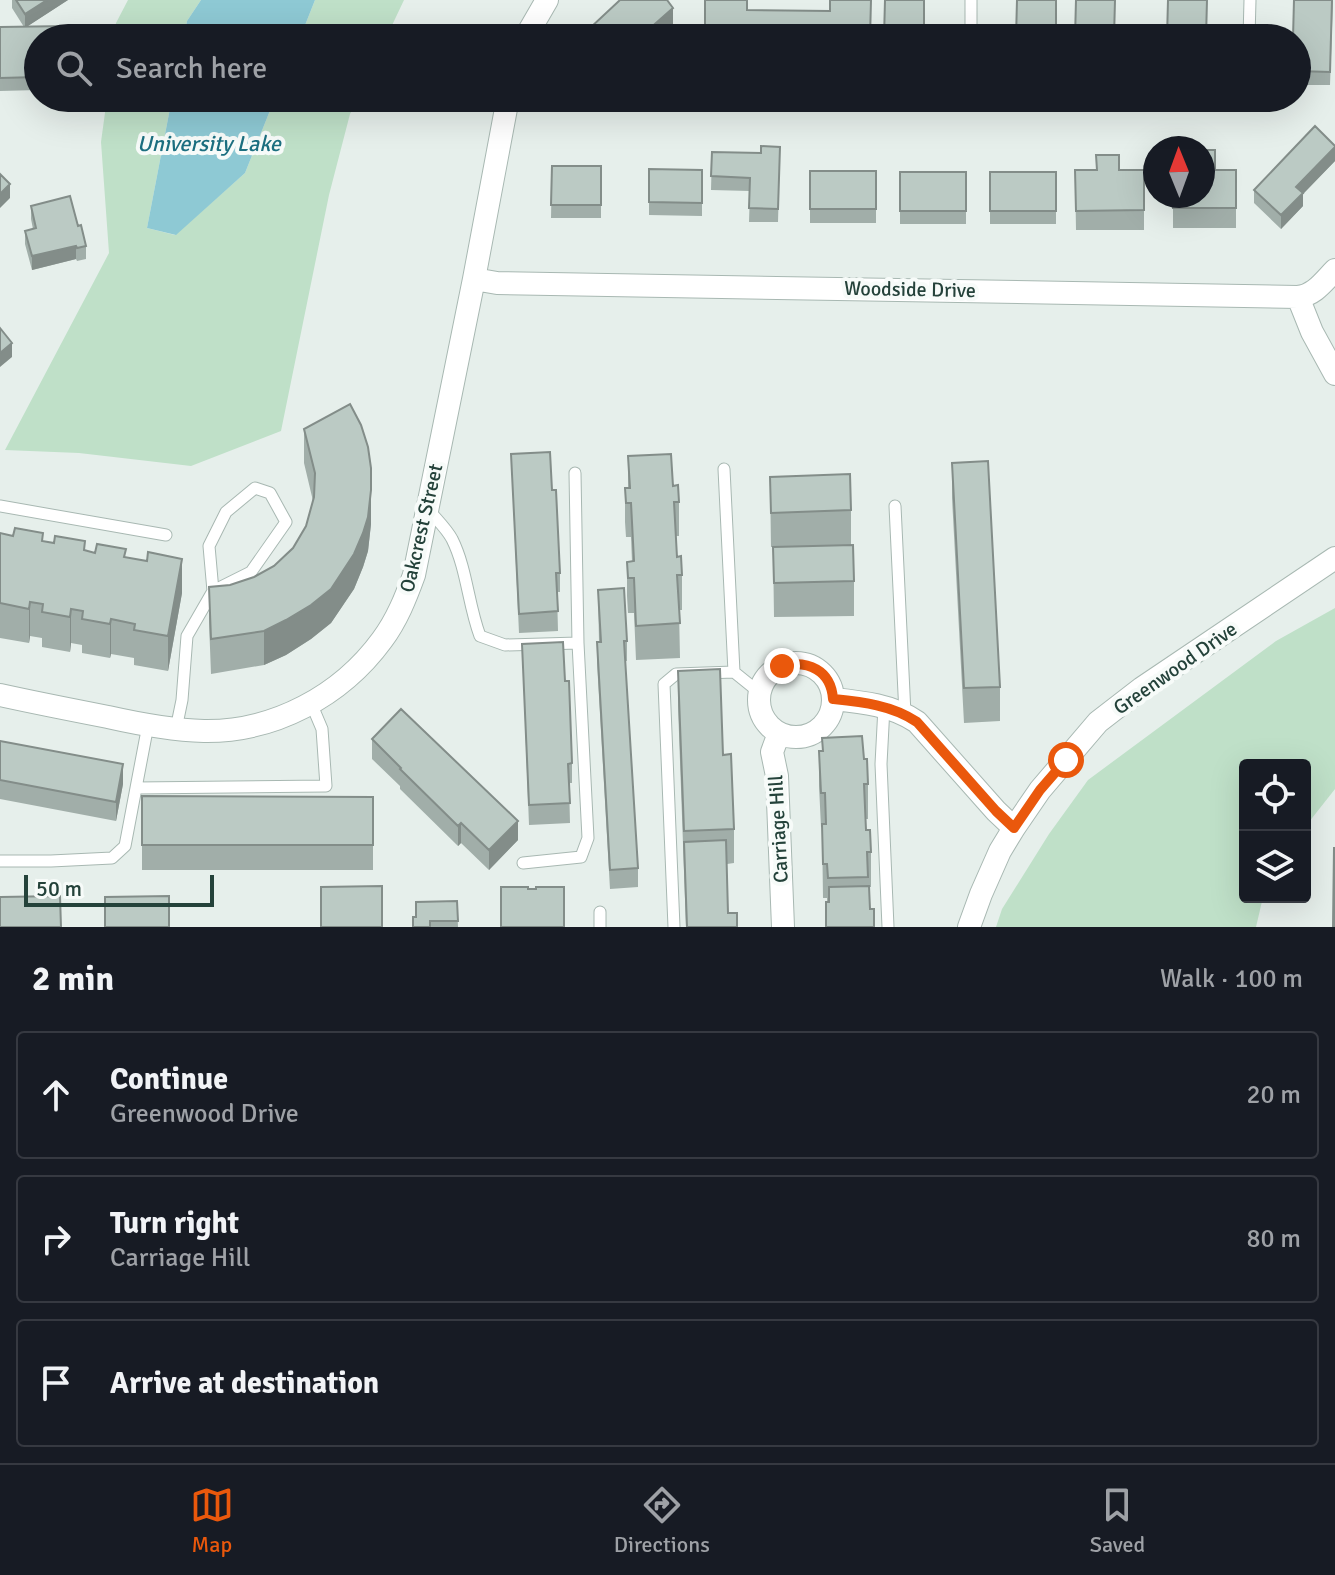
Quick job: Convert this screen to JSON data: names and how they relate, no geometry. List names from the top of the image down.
{
  "streets": {
    "street": [
      "Woodside Drive",
      "Oakcrest Street",
      "Greenwood Drive",
      "Carriage Hill"
    ]
  },
  "crossings": [
    ["Woodside Drive", "Oakcrest Street"]
  ],
  "water": ["University Lake"],
  "scale_bar": "50 m",
  "north": "top",
  "page": {
    "search": "Search here",
    "scale": "50 m",
    "heading": ["2 min", "Walk · 100 m"],
    "list": [
      ["Continue", "Greenwood Drive", "20 m"],
      ["Turn right", "Carriage Hill", "80 m"],
      "Arrive at destination"
    ],
    "nav": ["Map", "Directions", "Saved"]
  }
}
